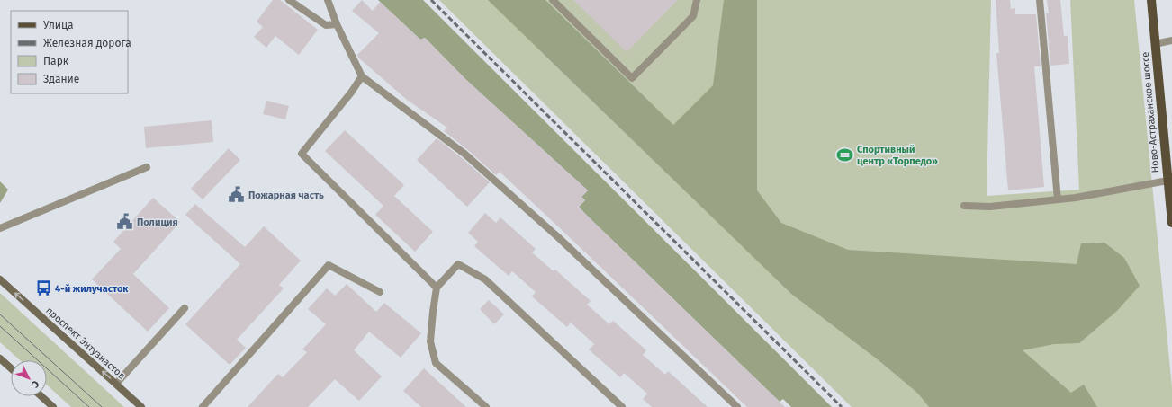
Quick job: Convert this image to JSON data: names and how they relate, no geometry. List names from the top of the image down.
{
  "streets": {
    "main road": ["Ново-Астраханское шоссе", "проспект Энтузиастов"]
  },
  "one_way": ["проспект Энтузиастов"],
  "places": {
    "sports": ["Спортивный центр «Торпедо»"],
    "public building": ["Пожарная часть", "Полиция"],
    "bus stop": ["4-й жилучасток"]
  },
  "legend": [
    "Улица",
    "Железная дорога",
    "Парк",
    "Здание"
  ],
  "north": "bottom right"
}
